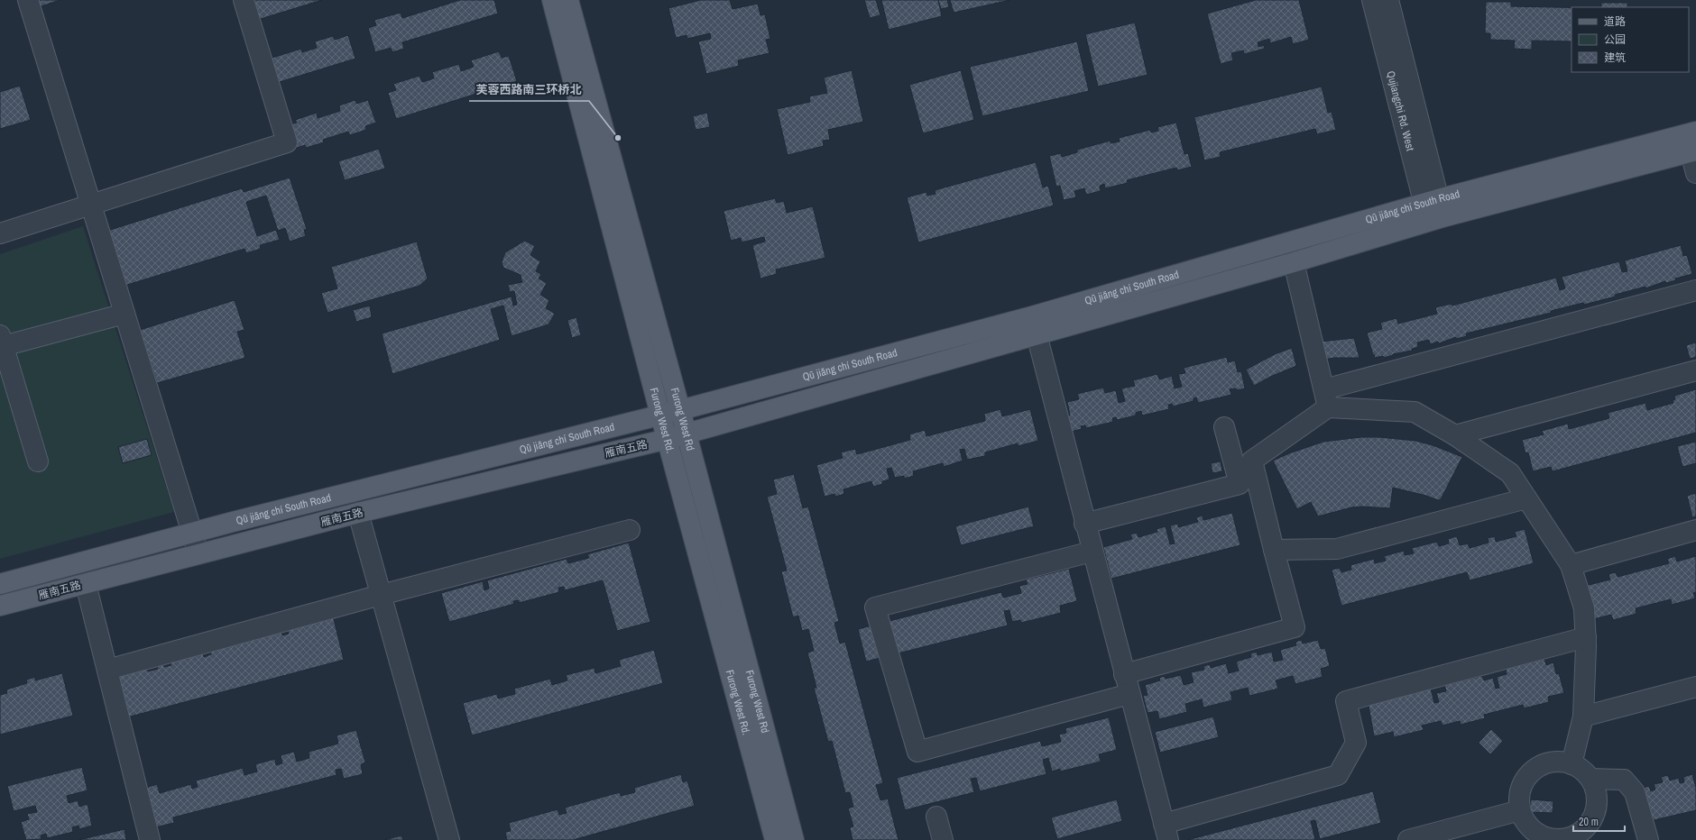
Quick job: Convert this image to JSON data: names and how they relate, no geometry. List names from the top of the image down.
{
  "streets": {
    "main road": [
      "Qū jiāng chí South Road",
      "Furong West Rd.",
      "Furong West Rd",
      "雁南五路"
    ],
    "street": ["Qujiangchi Rd. West"]
  },
  "crossings": [
    ["Qujiangchi Rd. West", "Qū jiāng chí South Road"],
    ["Qū jiāng chí South Road", "Furong West Rd."],
    ["Qū jiāng chí South Road", "Furong West Rd"],
    ["Qū jiāng chí South Road", "雁南五路"],
    ["Furong West Rd.", "Furong West Rd"],
    ["Furong West Rd.", "雁南五路"],
    ["Furong West Rd", "雁南五路"]
  ],
  "places": ["芙蓉西路南三环桥北"],
  "legend": ["道路", "公园", "建筑"],
  "scale_bar": "20 m"
}
